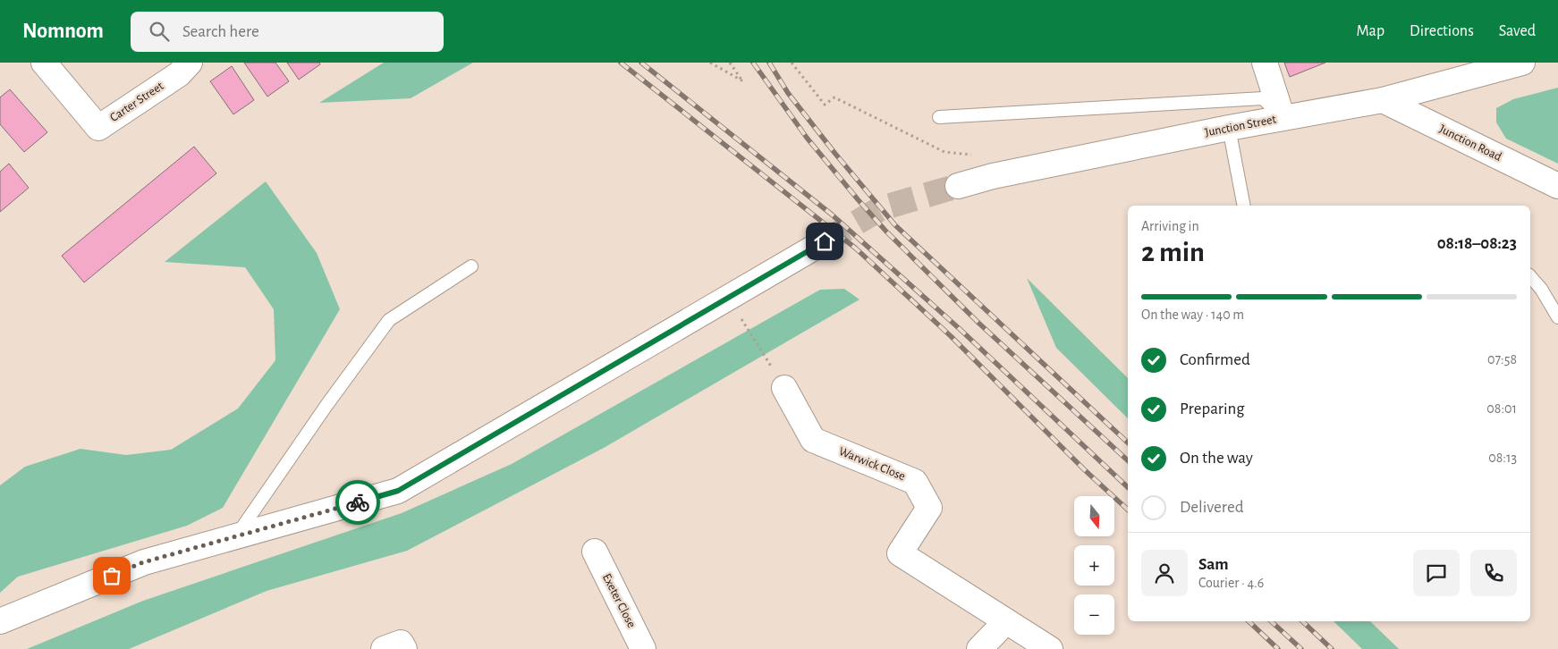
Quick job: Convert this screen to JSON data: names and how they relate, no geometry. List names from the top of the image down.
{
  "streets": {
    "street": [
      "Carter Street",
      "Junction Street",
      "Junction Road",
      "Warwick Close",
      "Exeter Close"
    ]
  },
  "crossings": [
    ["Junction Street", "Junction Road"]
  ],
  "north": "bottom",
  "page": {
    "header": "Nomnom",
    "search": "Search here",
    "nav": ["Map", "Directions", "Saved"],
    "heading": ["2 min", "Arriving in", "08:18–08:23"],
    "panel": ["Sam", "Courier · 4.6"],
    "bar": "On the way · 140 m",
    "list": [
      ["Confirmed", "07:58"],
      ["Preparing", "08:01"],
      ["On the way", "08:13"],
      "Delivered"
    ],
    "map_buttons": ["+", "−"]
  }
}
